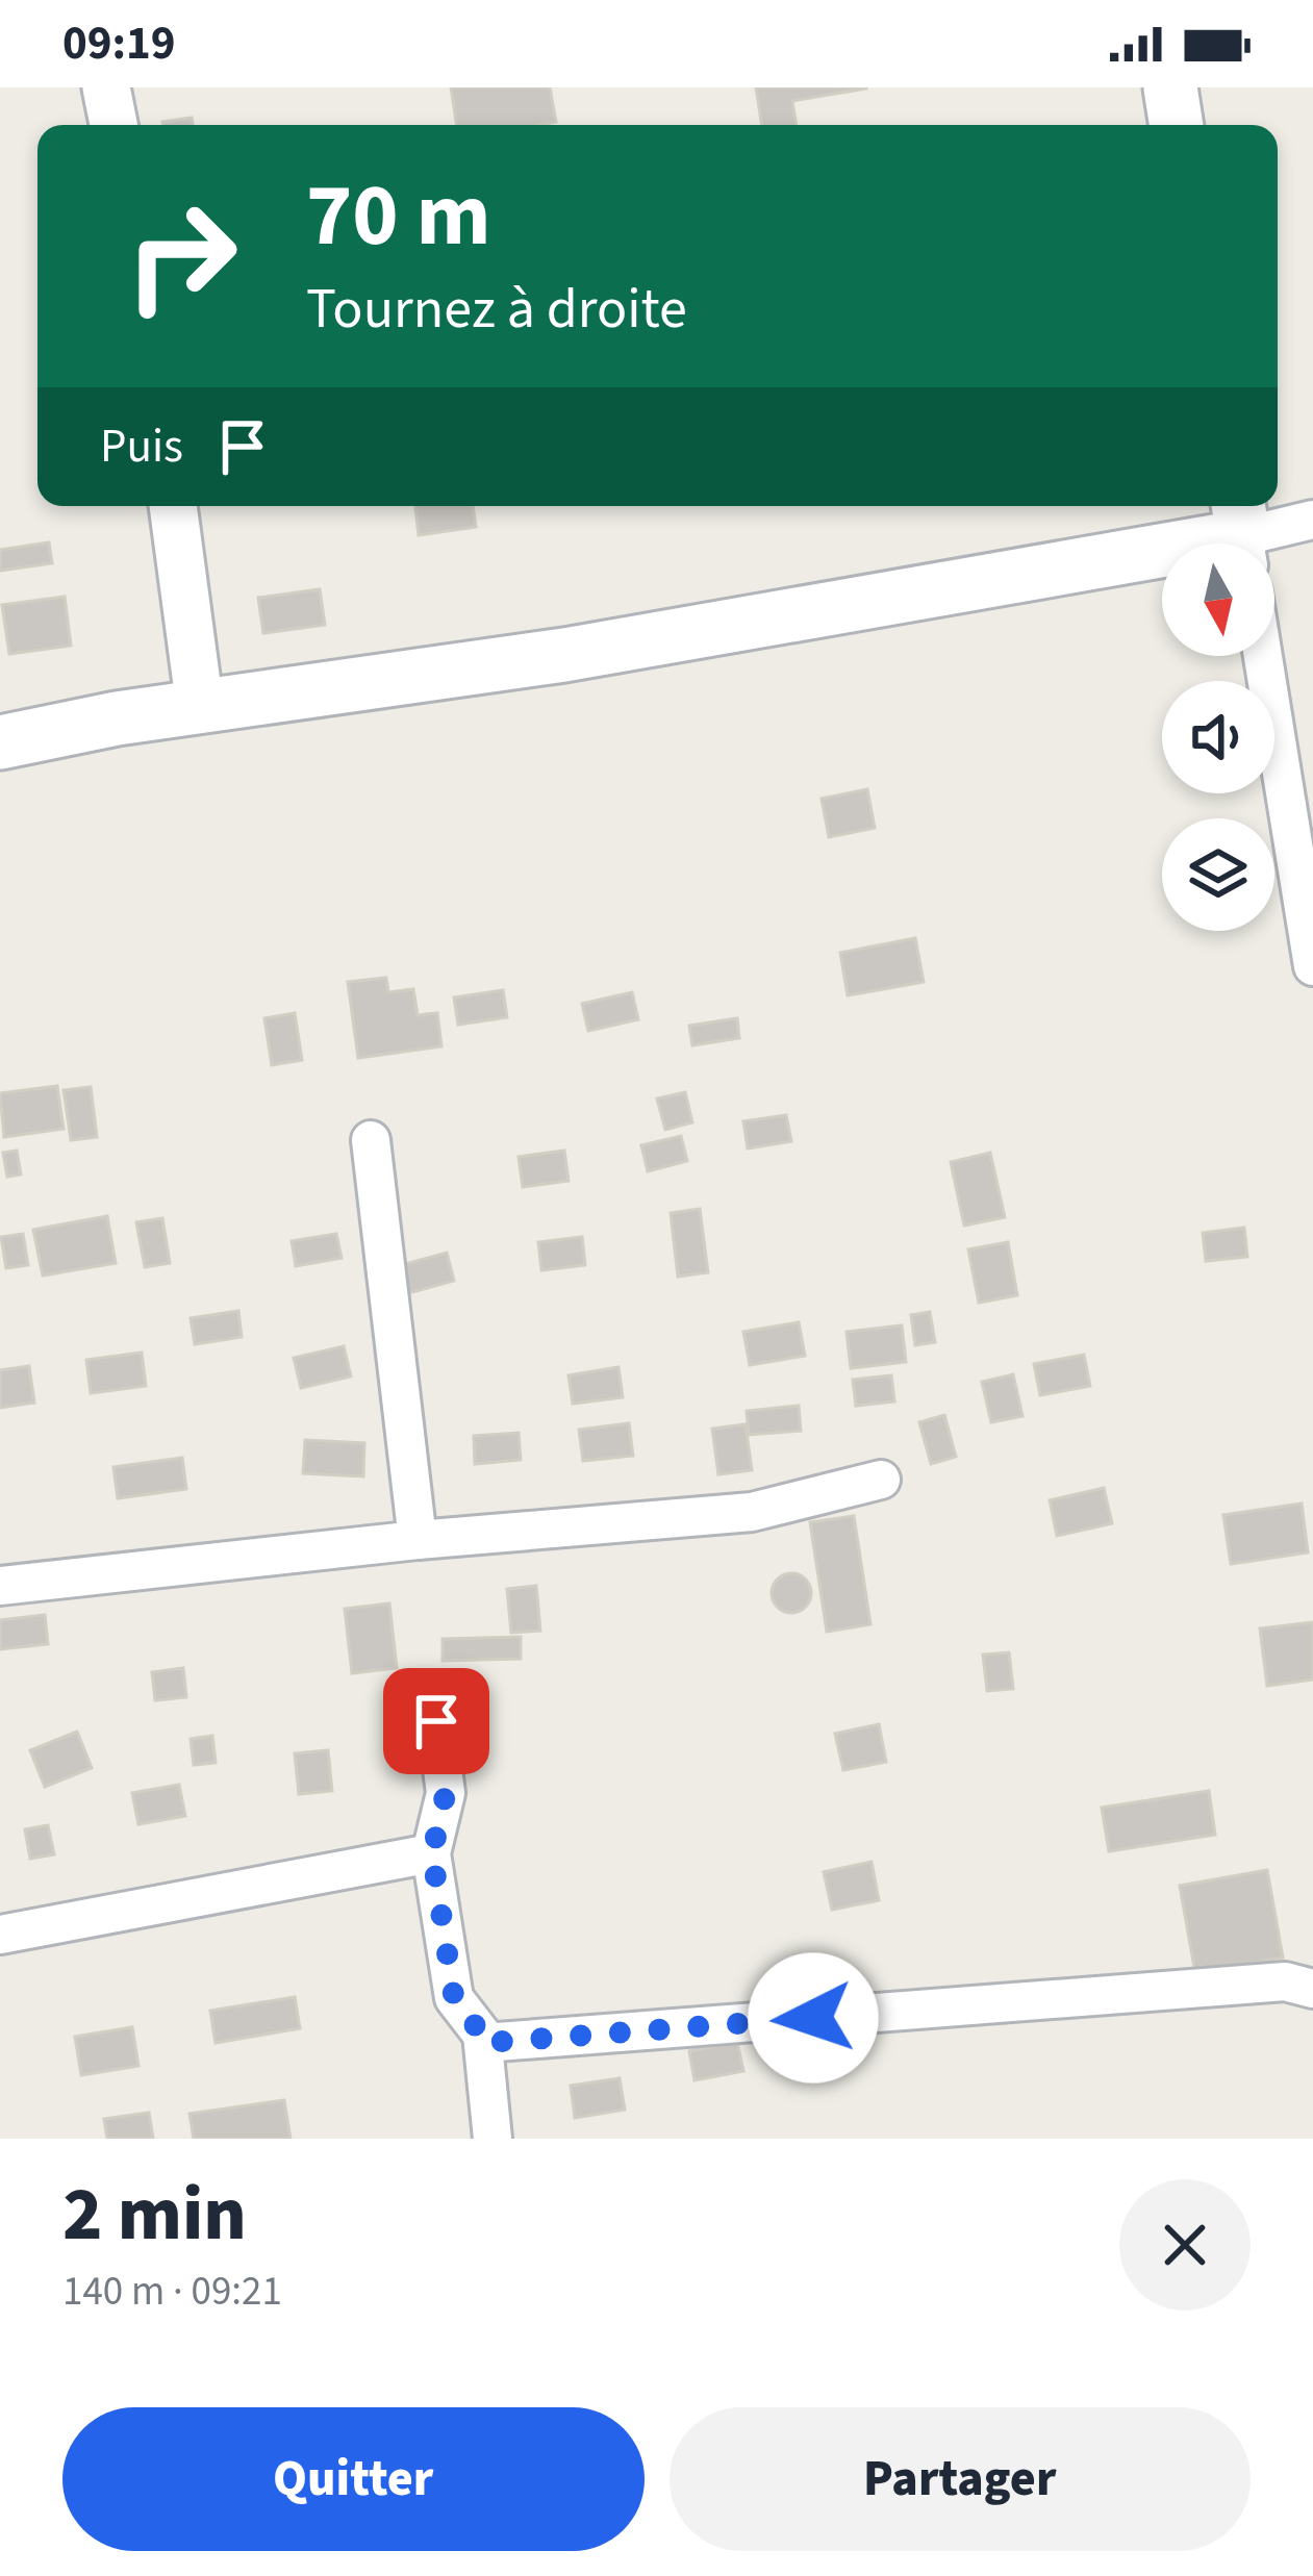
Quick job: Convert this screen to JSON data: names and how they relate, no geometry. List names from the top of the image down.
{
  "north": "bottom",
  "page": {
    "status": "09:19",
    "turn": ["70 m", "Tournez à droite"],
    "then": "Puis",
    "heading": ["2 min", "140 m · 09:21"],
    "buttons": ["Quitter", "Partager"]
  }
}
